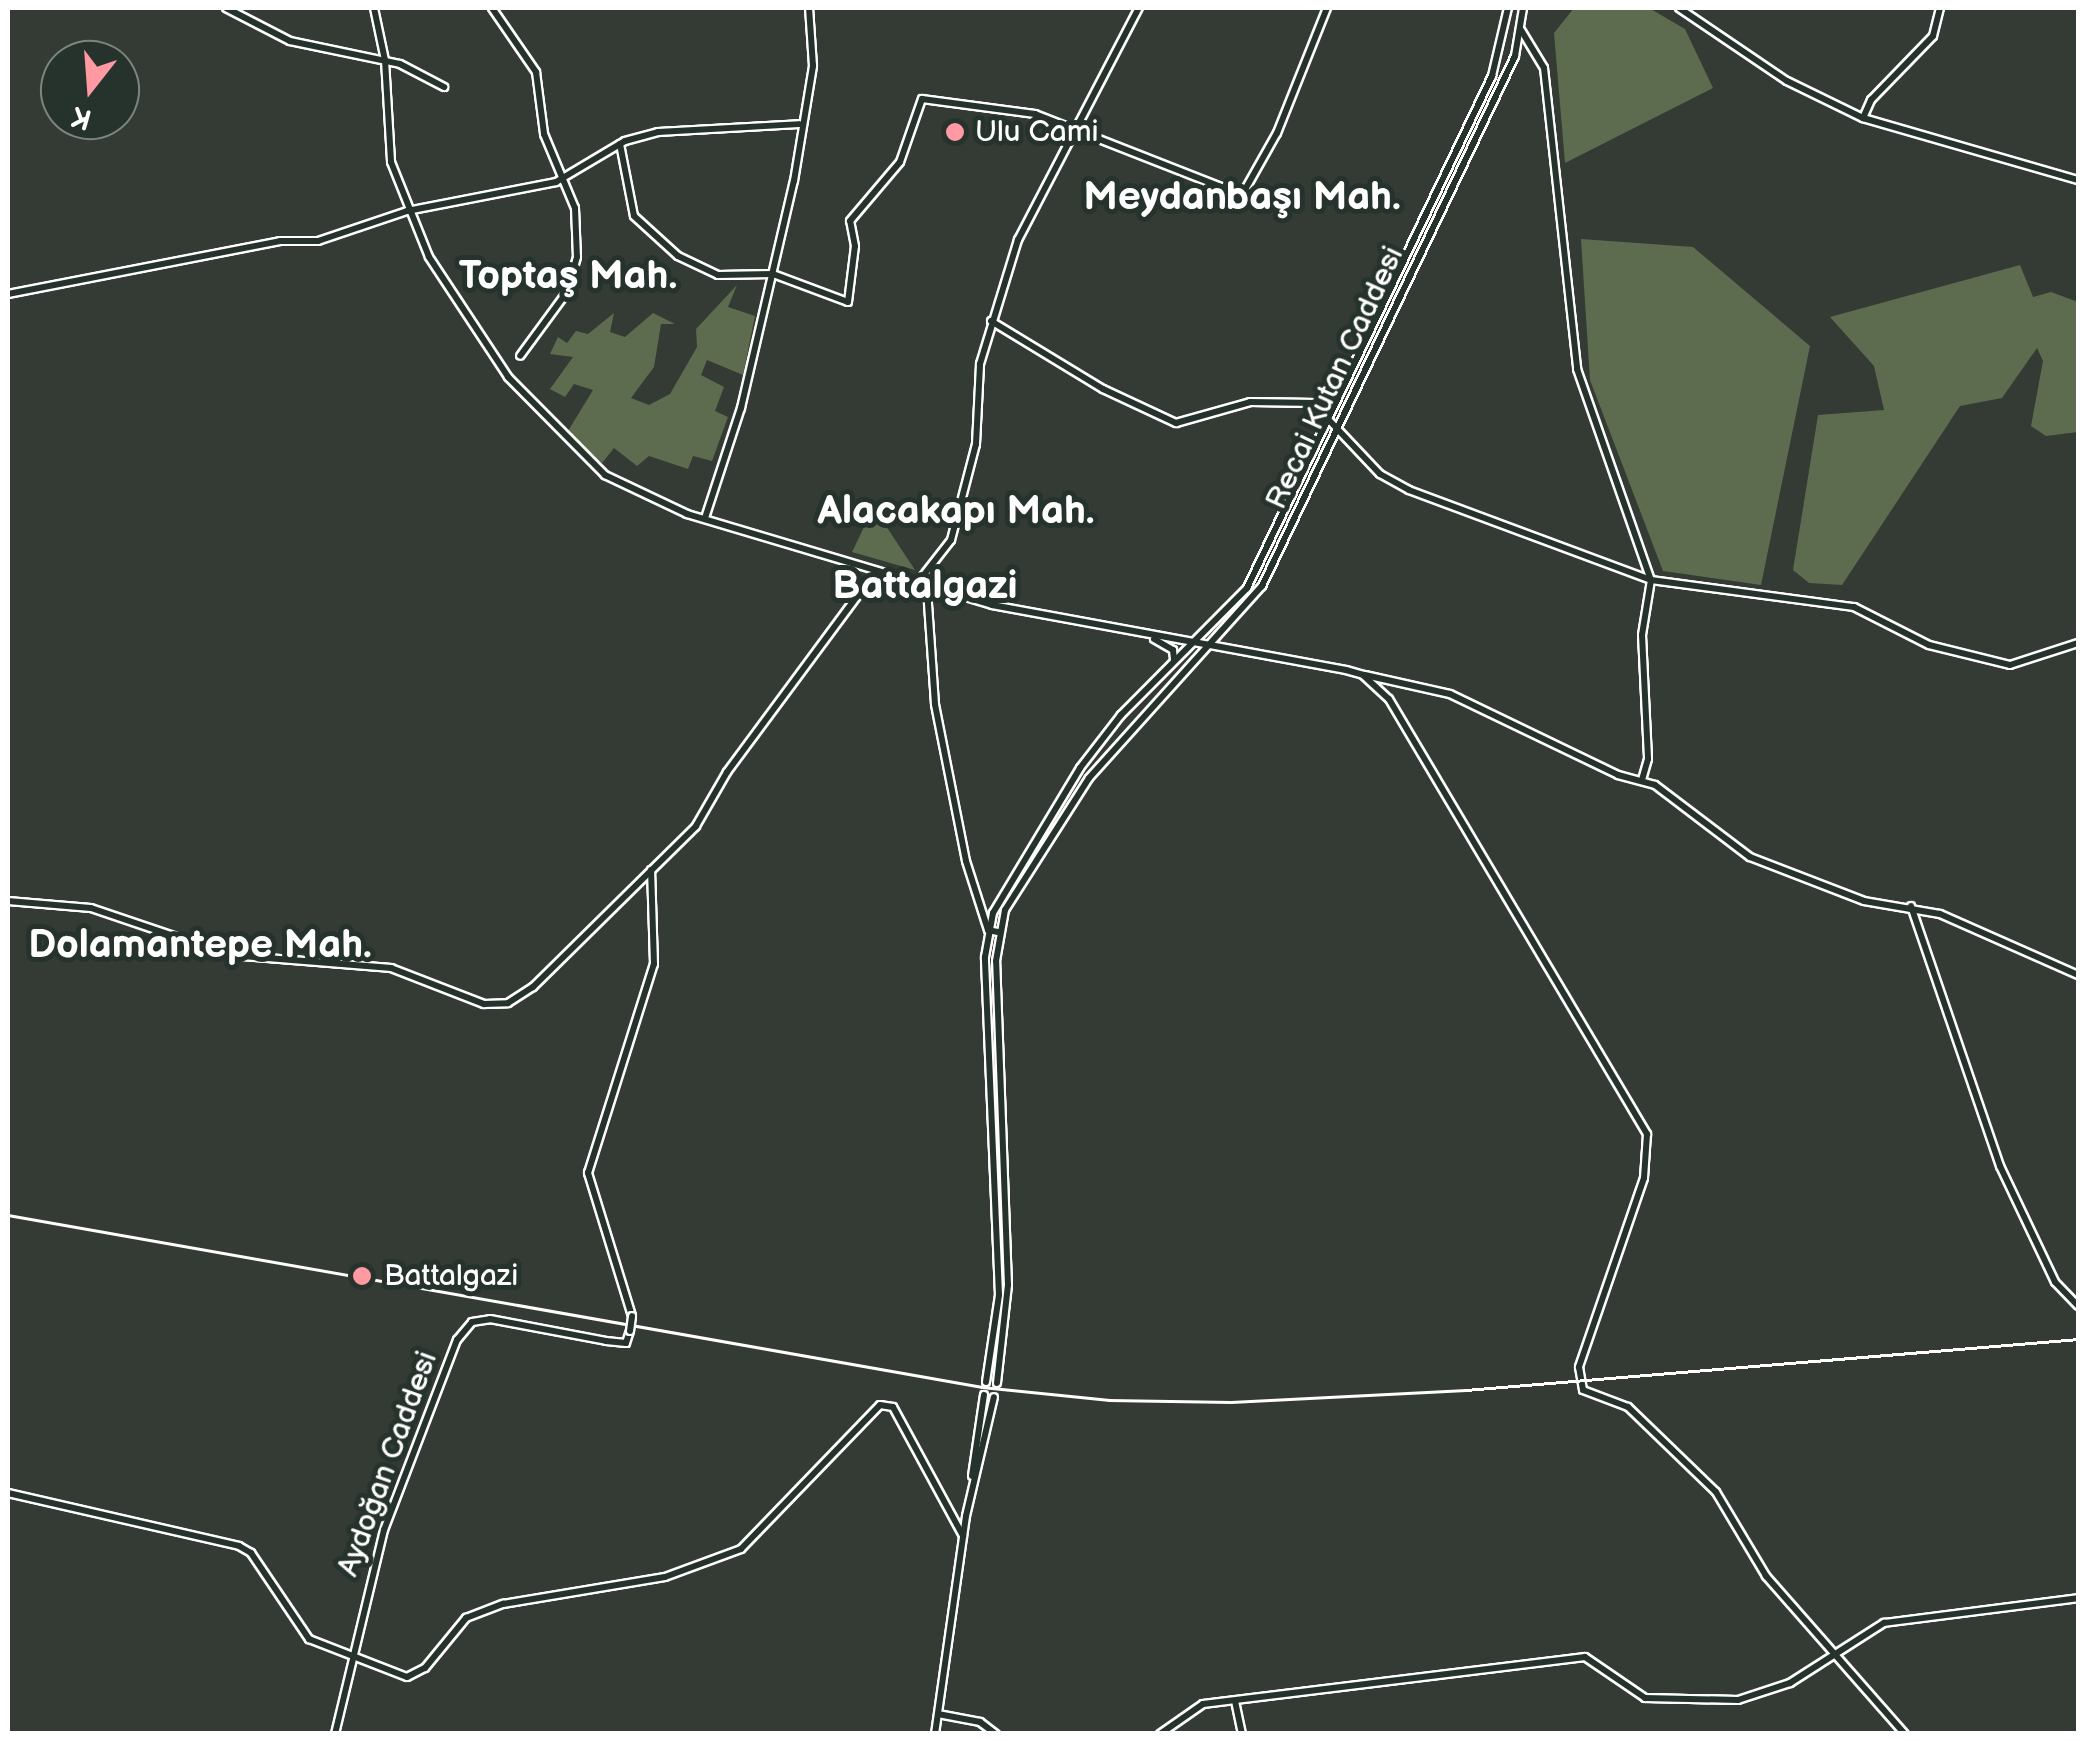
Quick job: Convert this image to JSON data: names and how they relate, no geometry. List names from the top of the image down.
{
  "streets": {
    "street": ["Recai Kutan Caddesi", "Aydoğan Caddesi"]
  },
  "districts": [
    "Meydanbaşı Mah.",
    "Toptaş Mah.",
    "Alacakapı Mah.",
    "Battalgazi",
    "Dolamantepe Mah."
  ],
  "places": ["Ulu Cami", "Battalgazi"],
  "north": "bottom"
}
